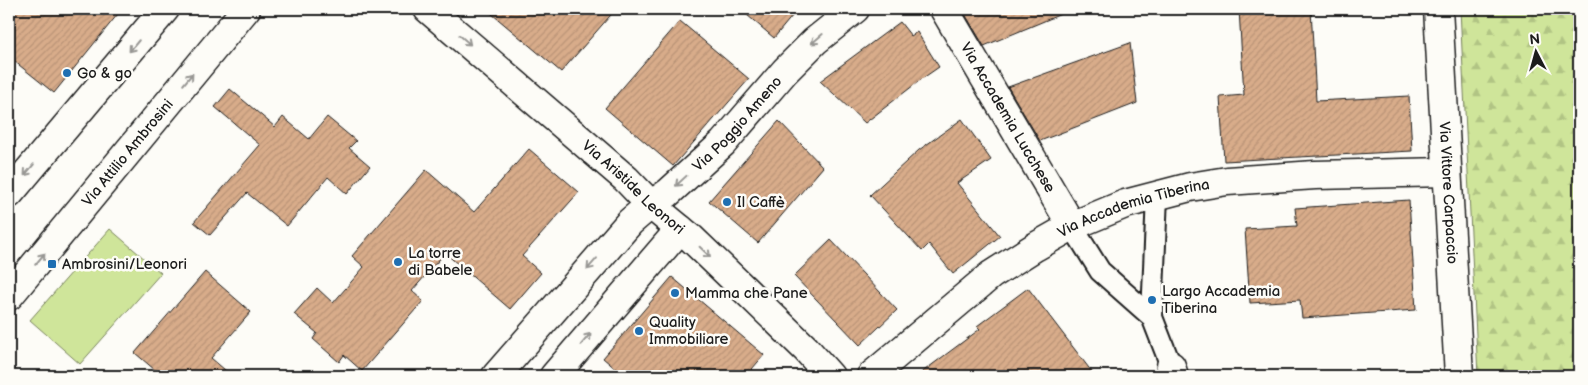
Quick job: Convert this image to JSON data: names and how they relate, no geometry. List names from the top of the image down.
{
  "streets": {
    "street": [
      "Via Accademia Lucchese",
      "Via Poggio Ameno",
      "Via Attilio Ambrosini",
      "Via Aristide Leonori",
      "Via Vittore Carpaccio",
      "Via Accademia Tiberina"
    ]
  },
  "crossings": [
    ["Via Accademia Lucchese", "Via Accademia Tiberina"],
    ["Via Poggio Ameno", "Via Aristide Leonori"],
    ["Via Vittore Carpaccio", "Via Accademia Tiberina"]
  ],
  "one_way": ["Via Aristide Leonori"],
  "places": {
    "other": [
      "Go & go",
      "Il Caffè",
      "La torre di Babele",
      "Mamma che Pane",
      "Largo Accademia Tiberina",
      "Quality Immobiliare"
    ],
    "transit": ["Ambrosini/Leonori"]
  },
  "north": "top"
}
